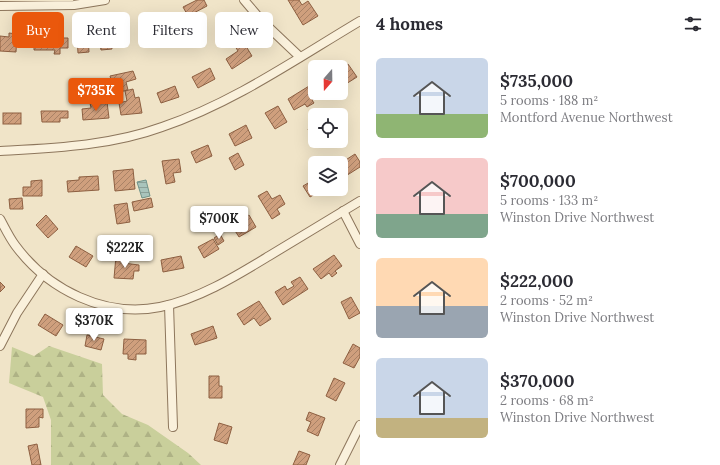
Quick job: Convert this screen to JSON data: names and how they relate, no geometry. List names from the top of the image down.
{
  "north": "bottom",
  "page": {
    "heading": "4 homes",
    "chip": [
      "Buy",
      "Rent",
      "Filters",
      "New"
    ],
    "list": [
      {
        "name": "$735,000",
        "note": "5 rooms · 188 m² · Montford Avenue Northwest"
      },
      {
        "name": "$700,000",
        "note": "5 rooms · 133 m² · Winston Drive Northwest"
      },
      {
        "name": "$222,000",
        "note": "2 rooms · 52 m² · Winston Drive Northwest"
      },
      {
        "name": "$370,000",
        "note": "2 rooms · 68 m² · Winston Drive Northwest"
      }
    ],
    "price": [
      "$735K",
      "$700K",
      "$222K",
      "$370K"
    ]
  }
}
